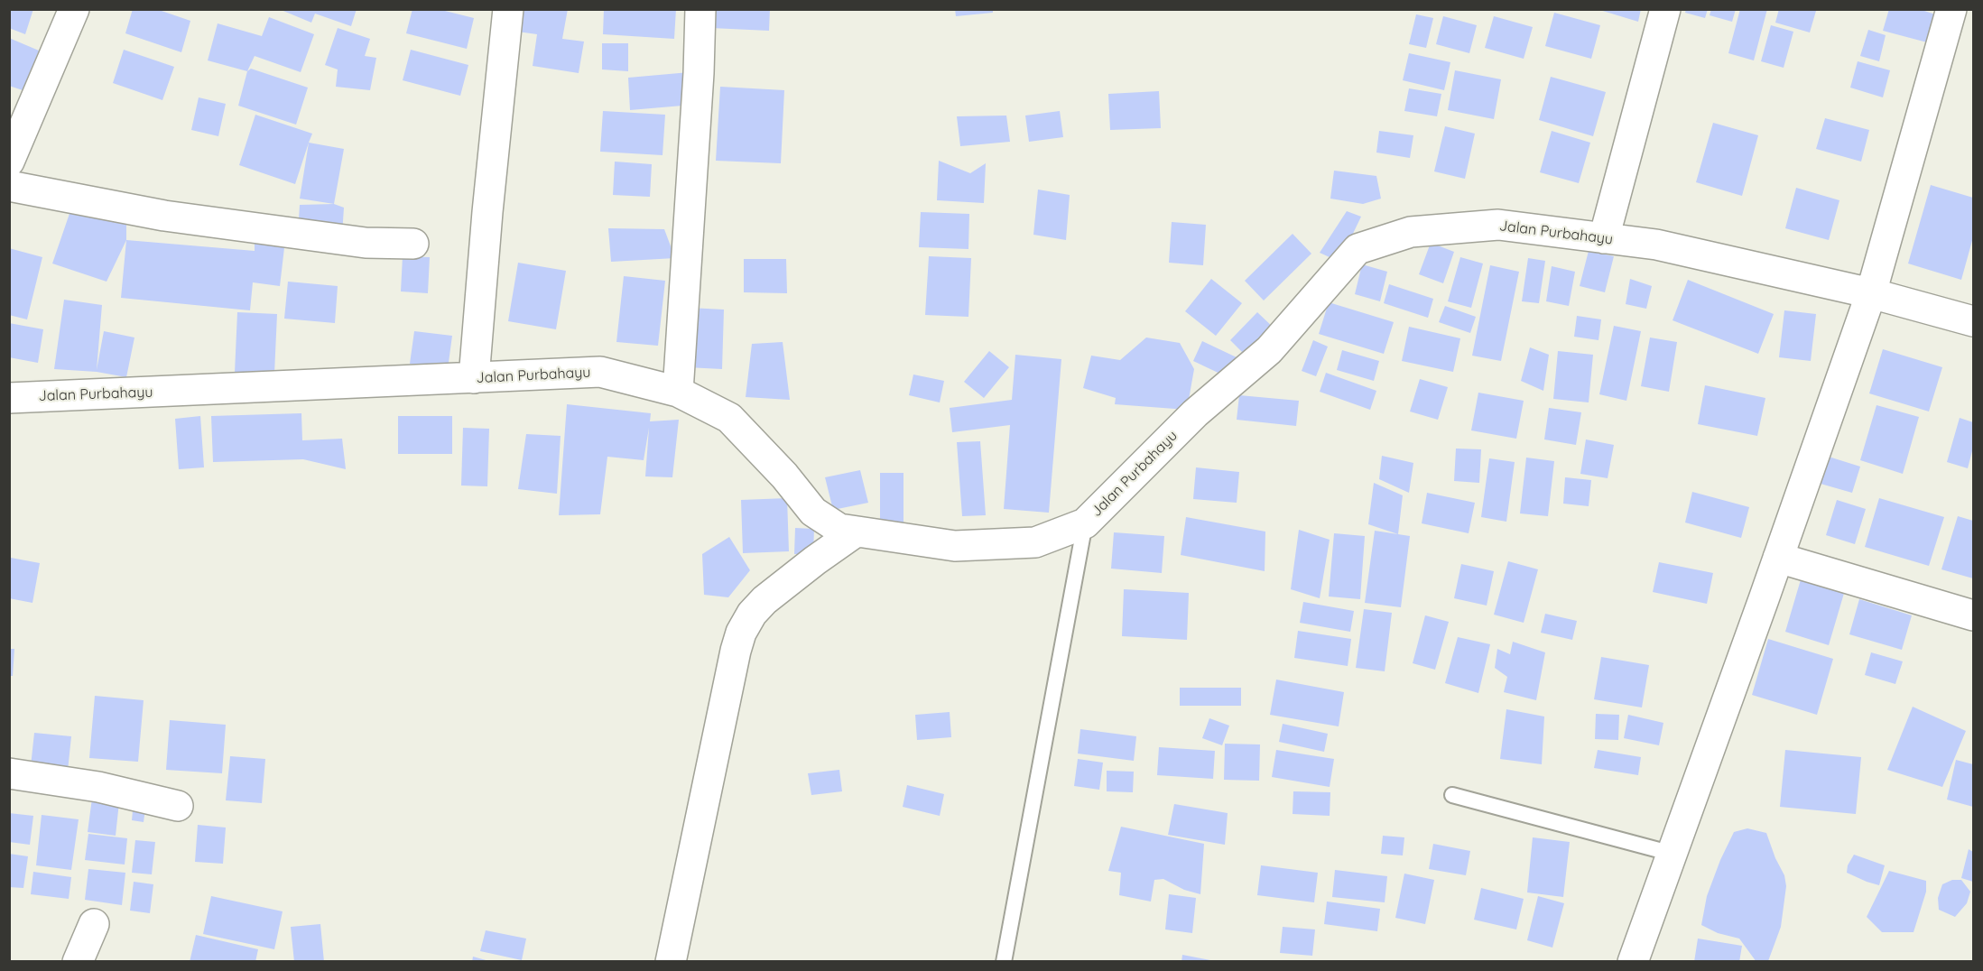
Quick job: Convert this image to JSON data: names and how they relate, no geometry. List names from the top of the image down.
{
  "streets": {
    "street": ["Jalan Purbahayu"]
  }
}
